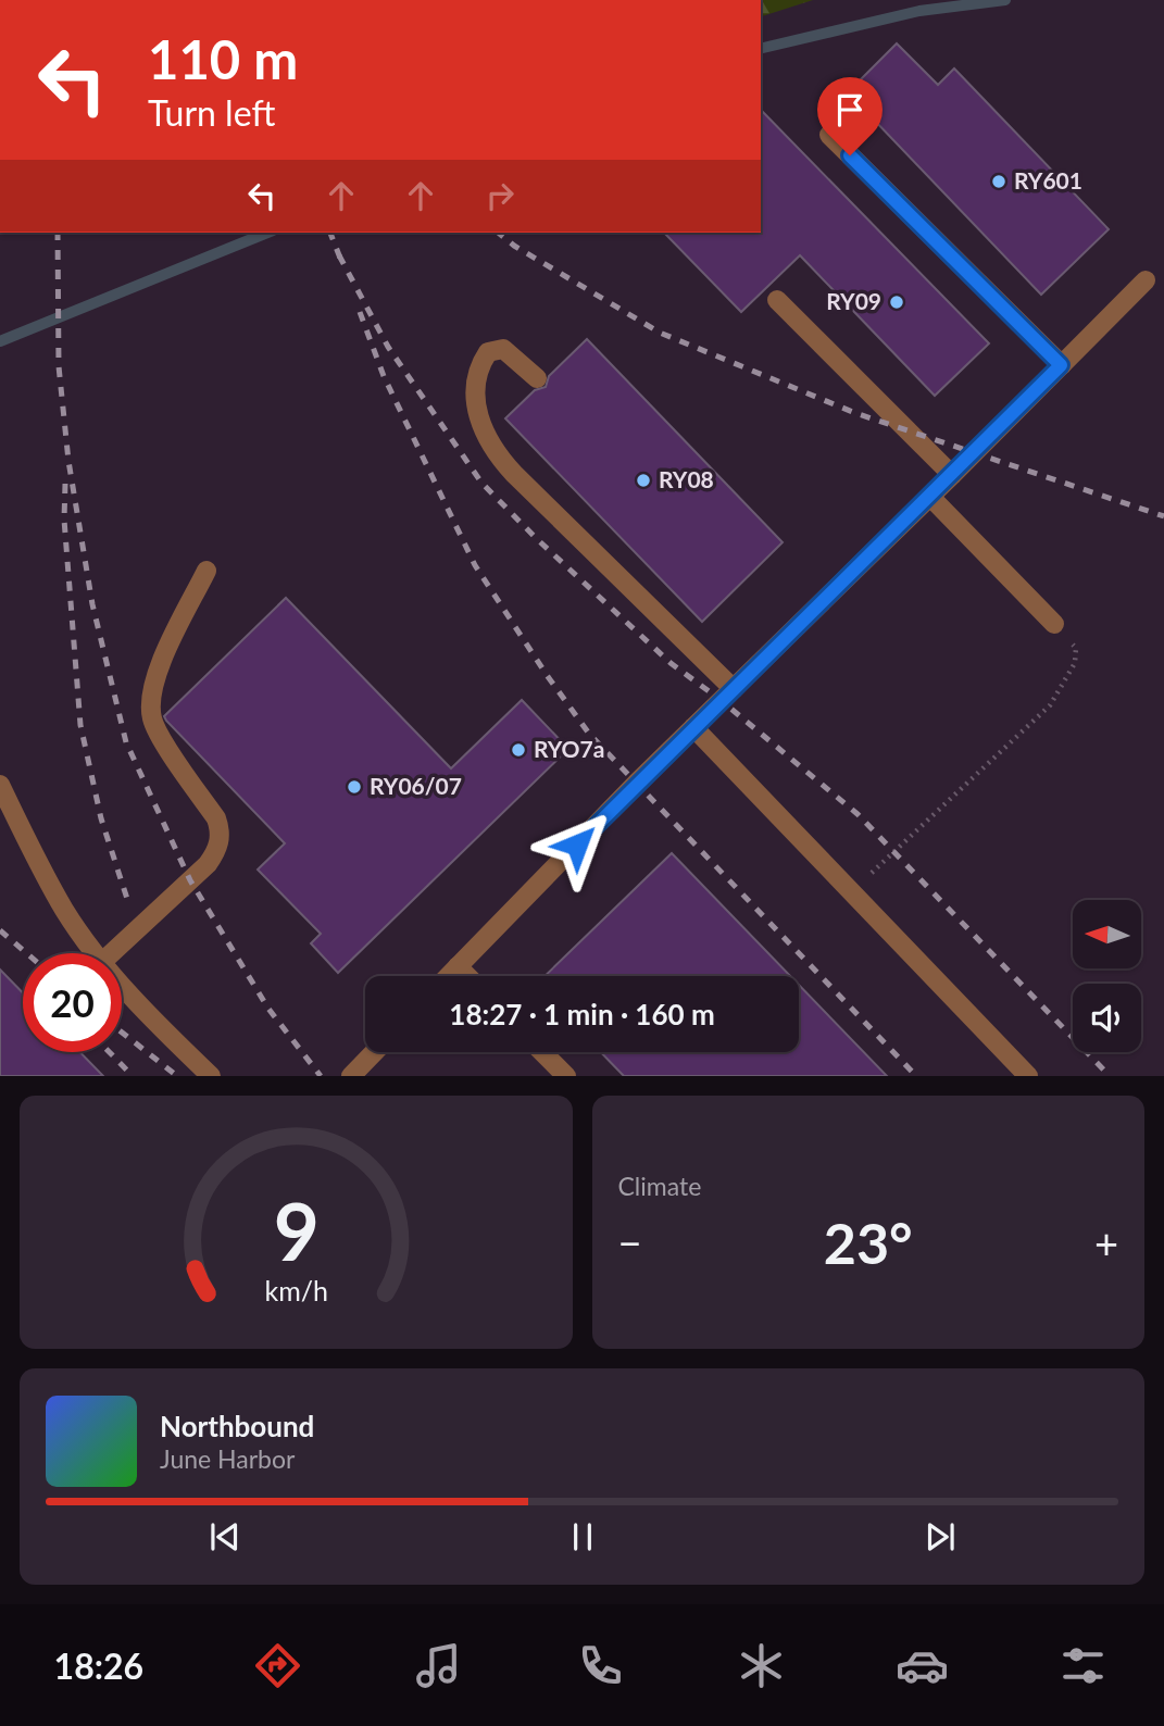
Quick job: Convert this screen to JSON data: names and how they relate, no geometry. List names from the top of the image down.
{
  "places": [
    "RY601",
    "RY09",
    "RY08",
    "RYO7a",
    "RY06/07"
  ],
  "north": "left",
  "page": {
    "turn": ["110 m", "Turn left"],
    "limit": "20",
    "trip": "18:27 · 1 min · 160 m",
    "tile": "Climate",
    "heat": ["−", "23°", "+"],
    "song": ["Northbound", "June Harbor"],
    "tabs": "18:26",
    "gauge": ["9", "km/h"]
  }
}
